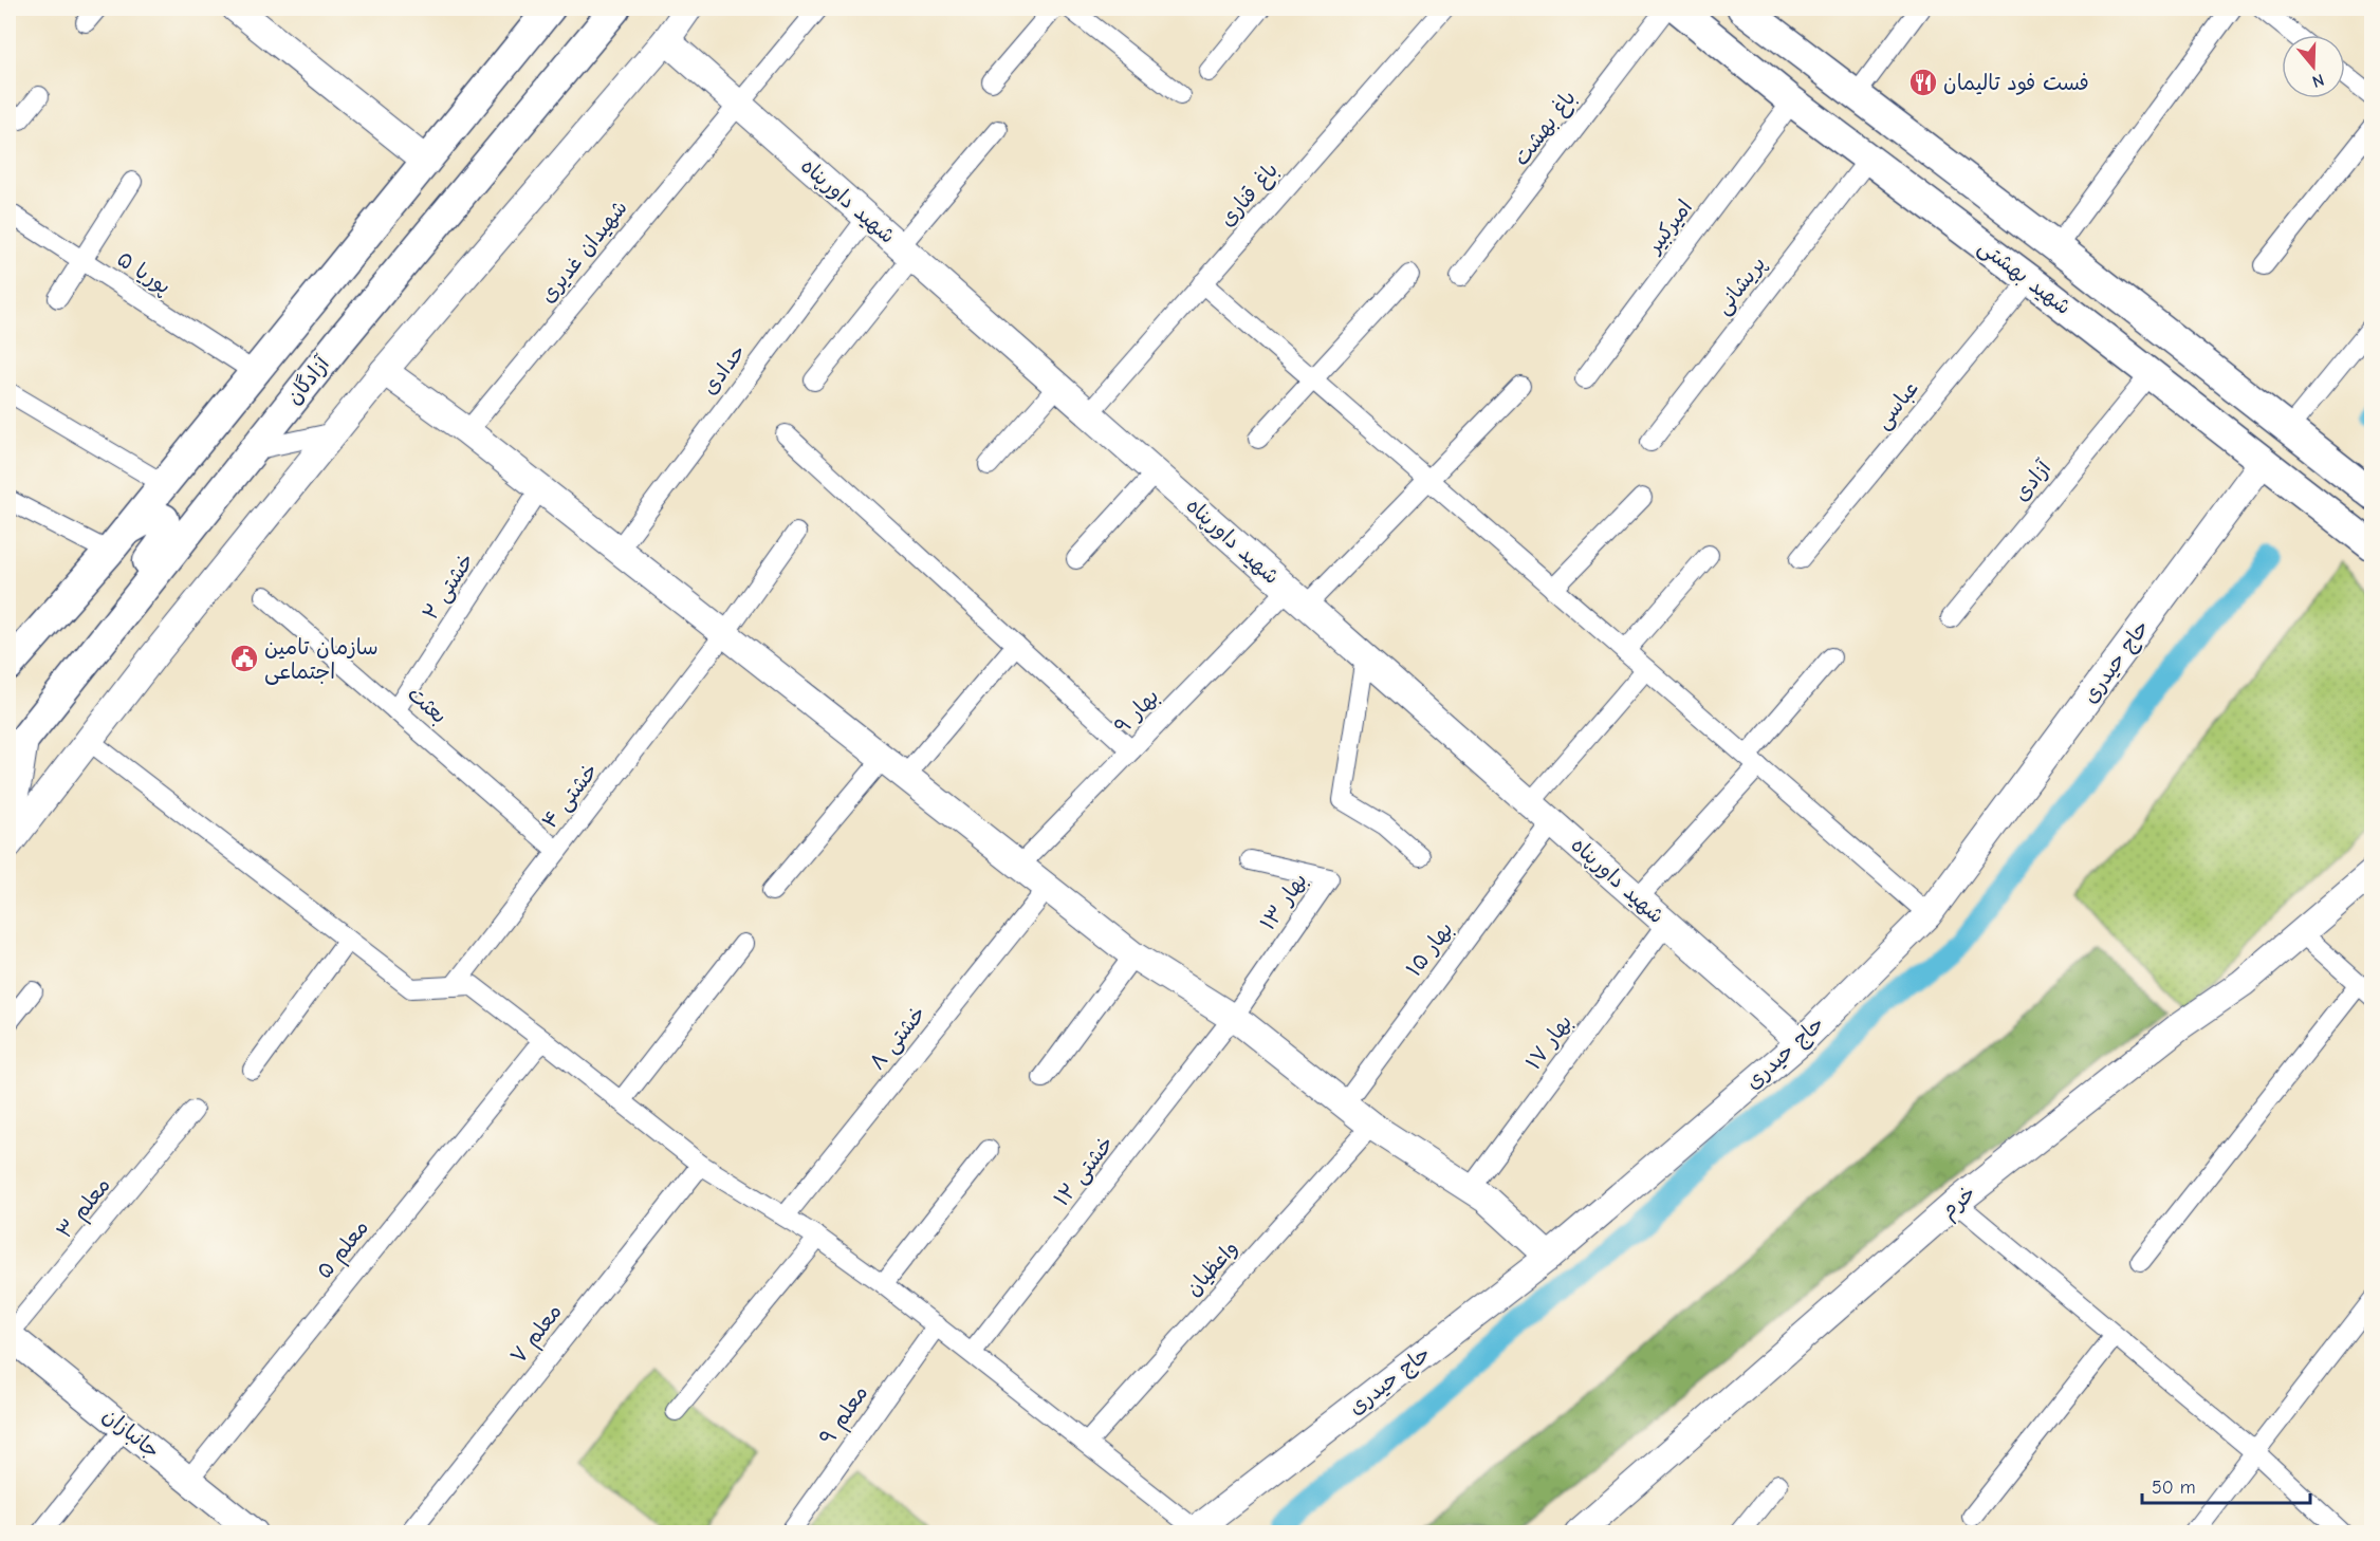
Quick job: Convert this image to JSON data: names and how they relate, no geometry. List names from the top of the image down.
{
  "streets": {
    "main road": ["شهید بهشتی", "آزادگان"],
    "street": [
      "باغ بهشت",
      "باغ قناری",
      "شهید داورپناه",
      "امیرکبیر",
      "شهیدان غدیری",
      "پوریا ۵",
      "پریشانی",
      "حدادی",
      "عباسی",
      "آزادی",
      "خشتی ۲",
      "حاج حیدری",
      "بعثت",
      "بهار ۹",
      "خشتی ۴",
      "بهار ۱۳",
      "بهار ۱۵",
      "خشتی ۸",
      "بهار ۱۷",
      "خشتی ۱۲",
      "خرم",
      "معلم ۳",
      "معلم ۵",
      "واعظیان",
      "معلم ۷",
      "معلم ۹",
      "جانبازان"
    ]
  },
  "crossings": [
    ["باغ قناری", "شهید داورپناه"],
    ["شهید داورپناه", "شهیدان غدیری"],
    ["شهید داورپناه", "حدادی"],
    ["شهید داورپناه", "حاج حیدری"],
    ["شهید داورپناه", "بهار ۹"],
    ["شهید داورپناه", "بهار ۱۵"],
    ["شهید داورپناه", "بهار ۱۷"],
    ["امیرکبیر", "شهید بهشتی"],
    ["شهید بهشتی", "پریشانی"],
    ["شهید بهشتی", "عباسی"],
    ["شهید بهشتی", "آزادی"],
    ["شهید بهشتی", "حاج حیدری"],
    ["خشتی ۲", "بعثت"],
    ["بعثت", "خشتی ۴"],
    ["بهار ۱۳", "خشتی ۱۲"],
    ["معلم ۳", "جانبازان"],
    ["معلم ۵", "جانبازان"]
  ],
  "places": {
    "restaurant": ["فست فود تالیمان"],
    "public building": ["سازمان تامین اجتماعی"]
  },
  "scale_bar": "50 m",
  "north": "bottom"
}
